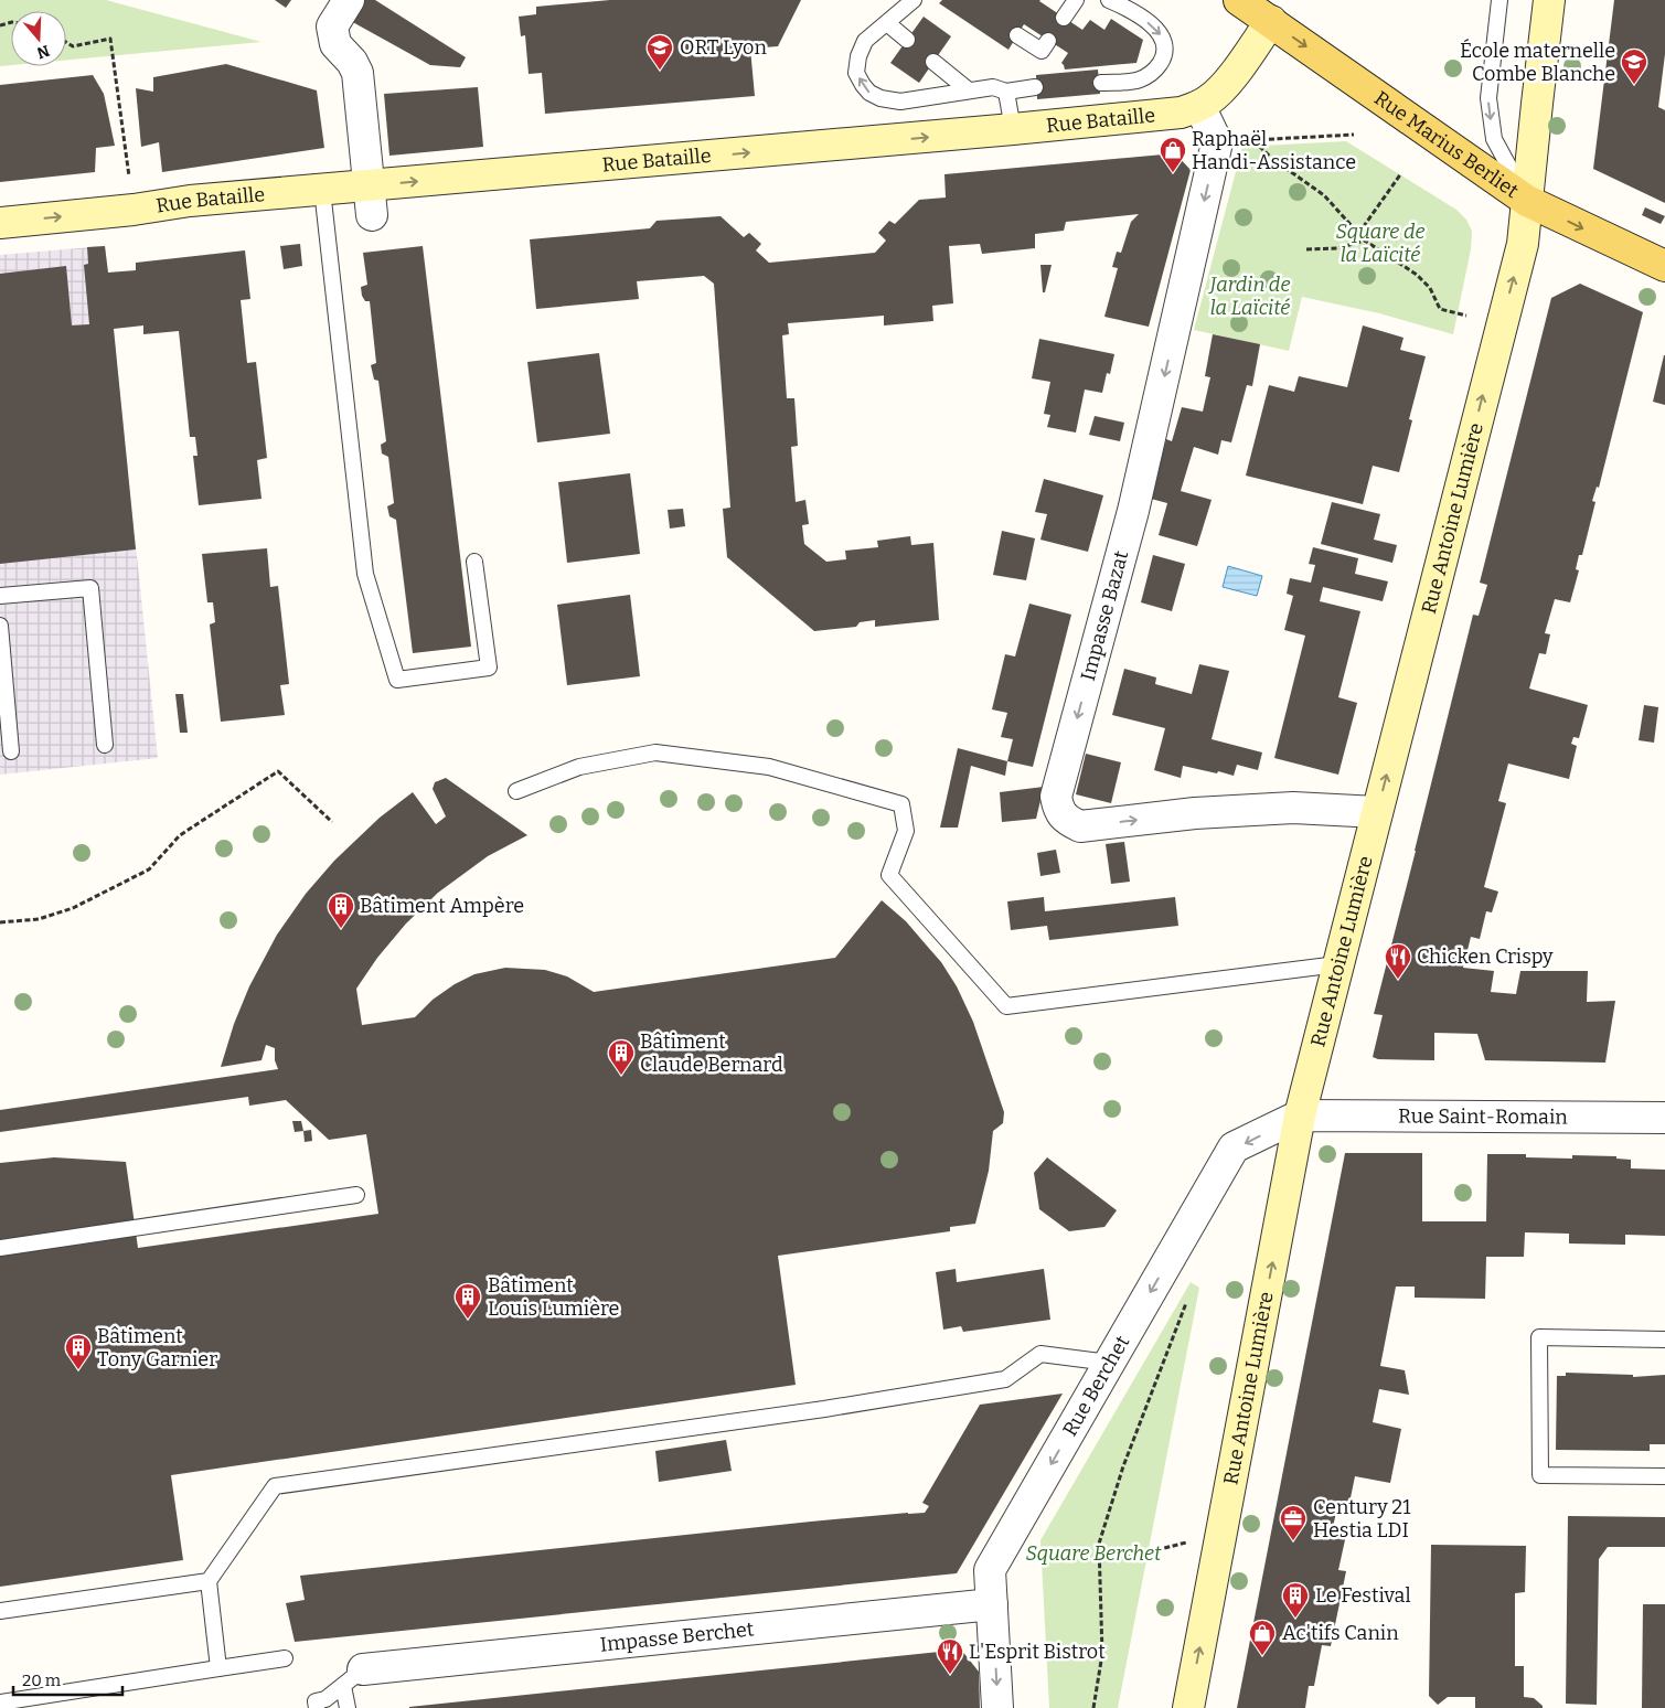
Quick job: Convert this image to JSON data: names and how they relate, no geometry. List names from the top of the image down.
{
  "streets": {
    "main road": ["Rue Marius Berliet"],
    "street": [
      "Rue Bataille",
      "Rue Antoine Lumière",
      "Impasse Bazat",
      "Rue Saint-Romain",
      "Rue Berchet",
      "Impasse Berchet"
    ]
  },
  "crossings": [
    ["Rue Bataille", "Rue Marius Berliet"],
    ["Rue Bataille", "Impasse Bazat"],
    ["Rue Marius Berliet", "Rue Antoine Lumière"],
    ["Rue Antoine Lumière", "Impasse Bazat"],
    ["Rue Antoine Lumière", "Rue Saint-Romain"],
    ["Rue Antoine Lumière", "Rue Berchet"],
    ["Rue Saint-Romain", "Rue Berchet"],
    ["Rue Berchet", "Impasse Berchet"]
  ],
  "one_way": [
    "Rue Bataille",
    "Rue Marius Berliet",
    "Rue Antoine Lumière",
    "Rue Berchet"
  ],
  "parks": ["Square de la Laïcité", "Jardin de la Laïcité", "Square Berchet"],
  "places": {
    "school or university": ["ORT Lyon", "École maternelle Combe Blanche"],
    "shop": ["Raphaël Handi-Assistance", "Ac'tifs Canin"],
    "building": [
      "Bâtiment Ampère",
      "Bâtiment Claude Bernard",
      "Bâtiment Louis Lumière",
      "Bâtiment Tony Garnier",
      "Le Festival"
    ],
    "restaurant": ["Chicken Crispy", "L'Esprit Bistrot"],
    "office": ["Century 21 Hestia LDI"]
  },
  "scale_bar": "20 m",
  "north": "bottom"
}
